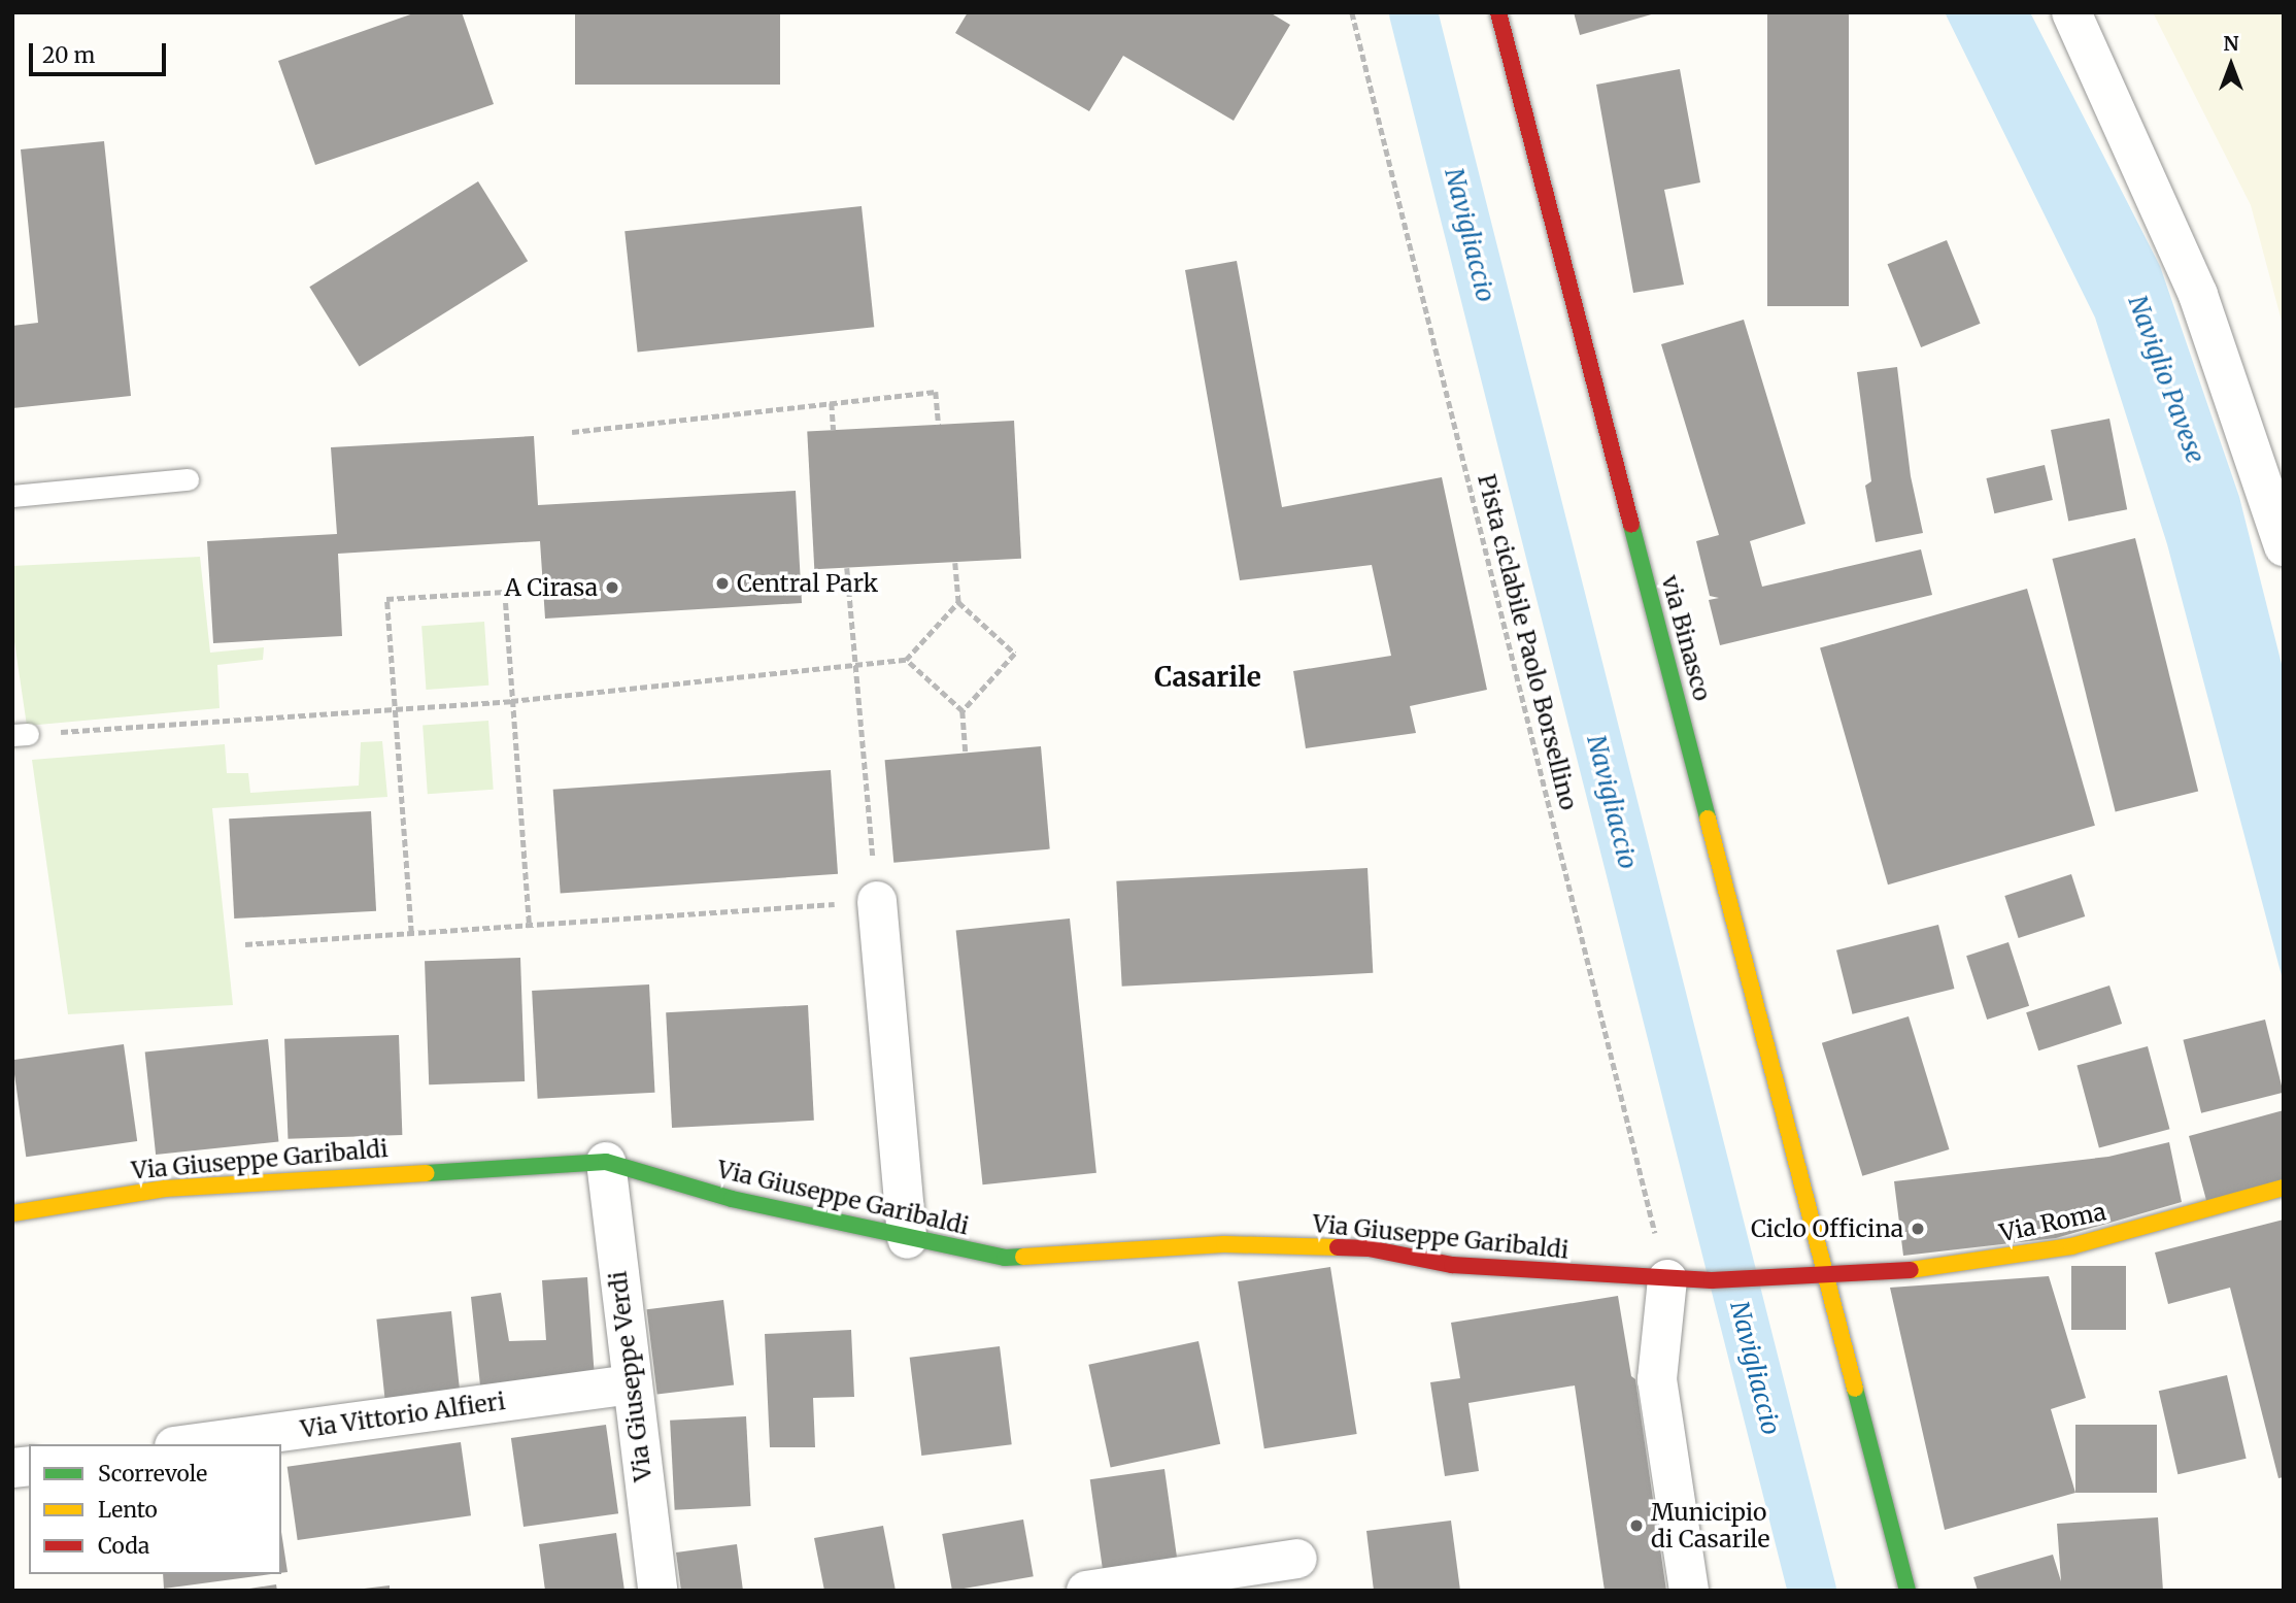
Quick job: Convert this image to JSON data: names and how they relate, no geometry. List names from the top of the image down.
{
  "streets": {
    "street": [
      "via Binasco",
      "Via Giuseppe Garibaldi",
      "Via Roma",
      "Via Giuseppe Verdi",
      "Via Vittorio Alfieri"
    ],
    "path": ["Pista ciclabile Paolo Borsellino"]
  },
  "crossings": [
    ["via Binasco", "Via Roma"],
    ["Pista ciclabile Paolo Borsellino", "Via Giuseppe Garibaldi"],
    ["Via Giuseppe Garibaldi", "Via Roma"],
    ["Via Giuseppe Garibaldi", "Via Giuseppe Verdi"],
    ["Via Giuseppe Verdi", "Via Vittorio Alfieri"]
  ],
  "districts": ["Casarile"],
  "water": ["Navigliaccio", "Naviglio Pavese"],
  "places": [
    "Central Park",
    "A Cirasa",
    "Ciclo Officina",
    "Municipio di Casarile"
  ],
  "legend": ["Scorrevole", "Lento", "Coda"],
  "scale_bar": "20 m",
  "north": "top"
}
